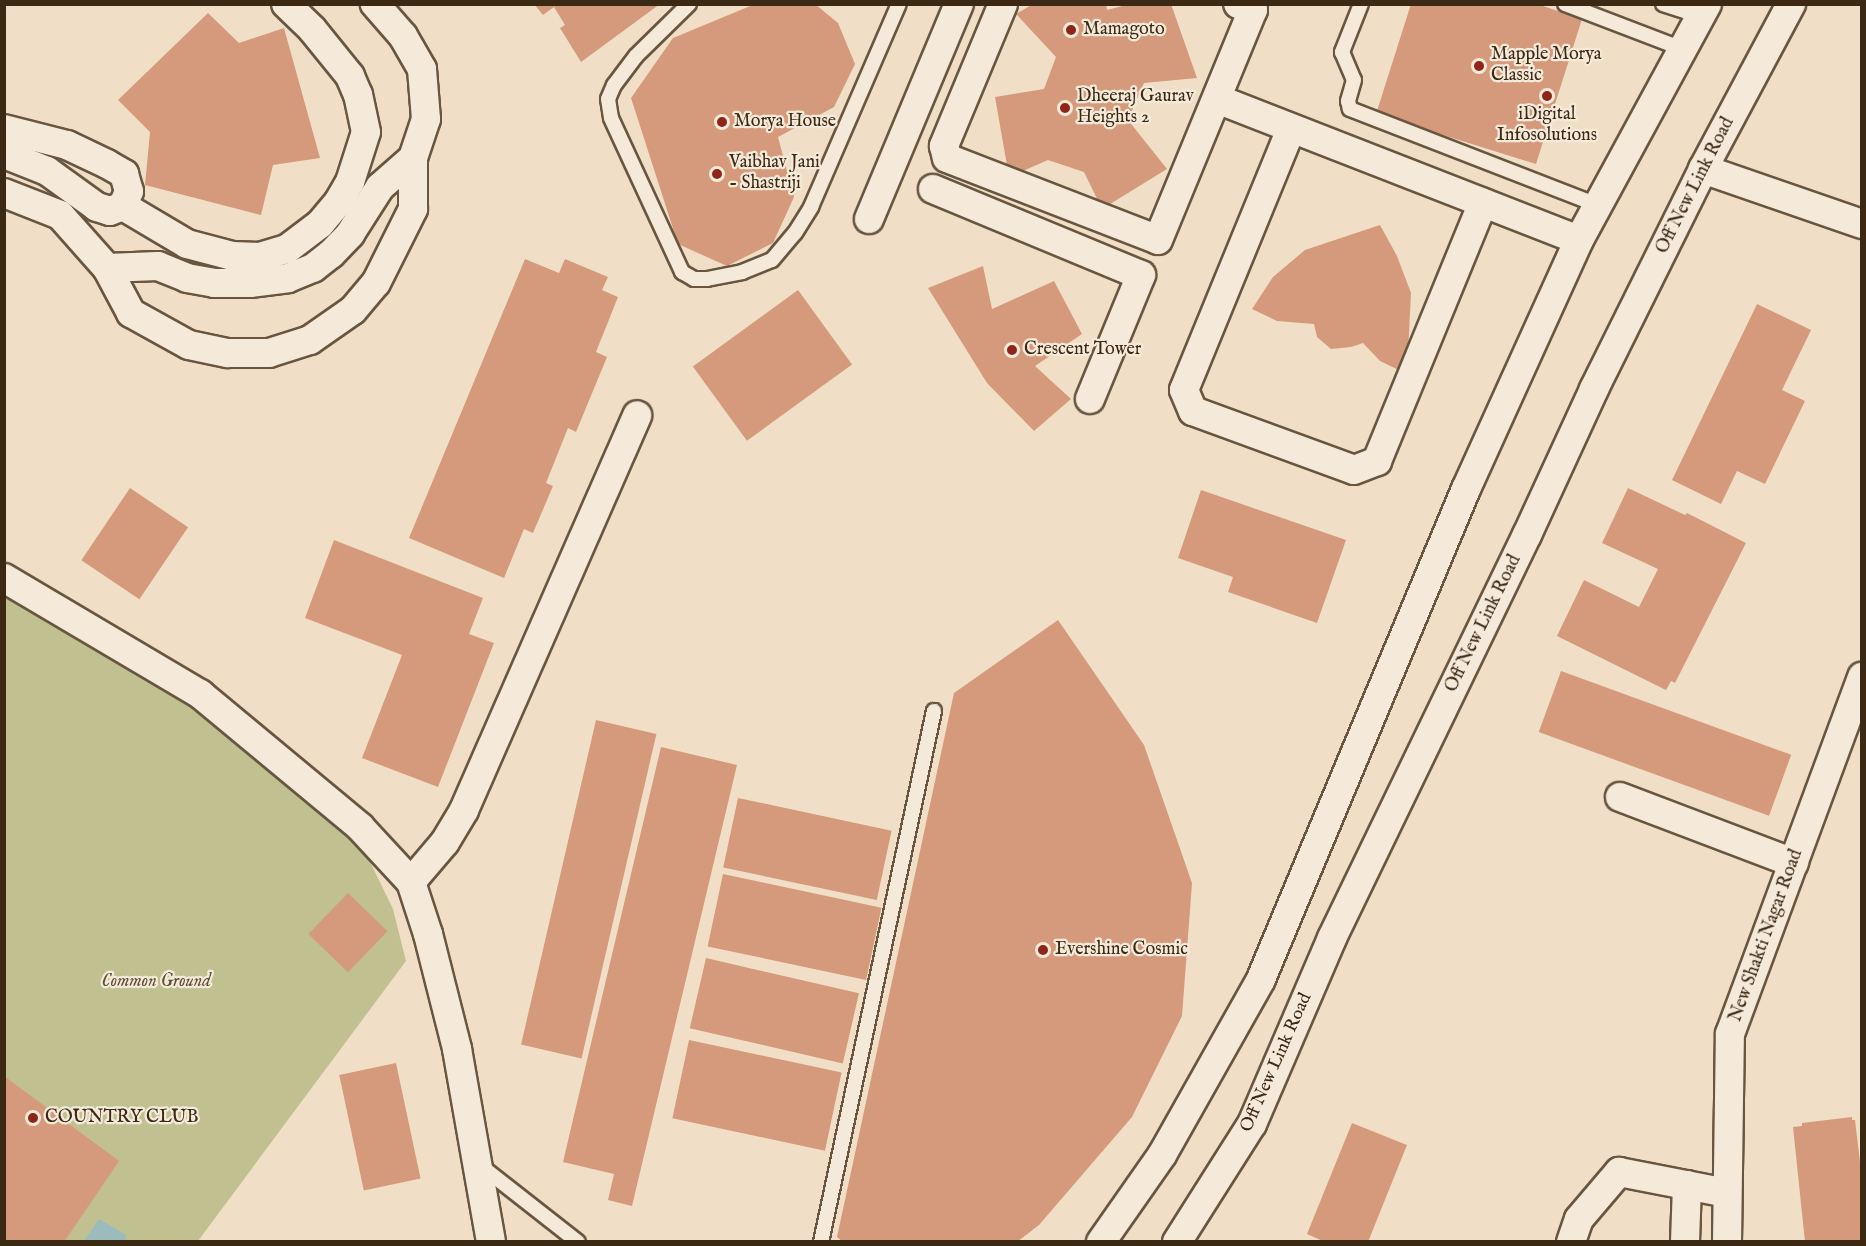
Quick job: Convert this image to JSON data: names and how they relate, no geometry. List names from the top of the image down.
{
  "streets": {
    "street": ["Off New Link Road", "New Shakti Nagar Road"]
  },
  "parks": ["Common Ground"],
  "places": [
    "Mamagoto",
    "Mapple Morya Classic",
    "iDigital Infosolutions",
    "Dheeraj Gaurav Heights 2",
    "Morya House",
    "Vaibhav Jani - Shastriji",
    "Crescent Tower",
    "Evershine Cosmic",
    "COUNTRY CLUB"
  ]
}
